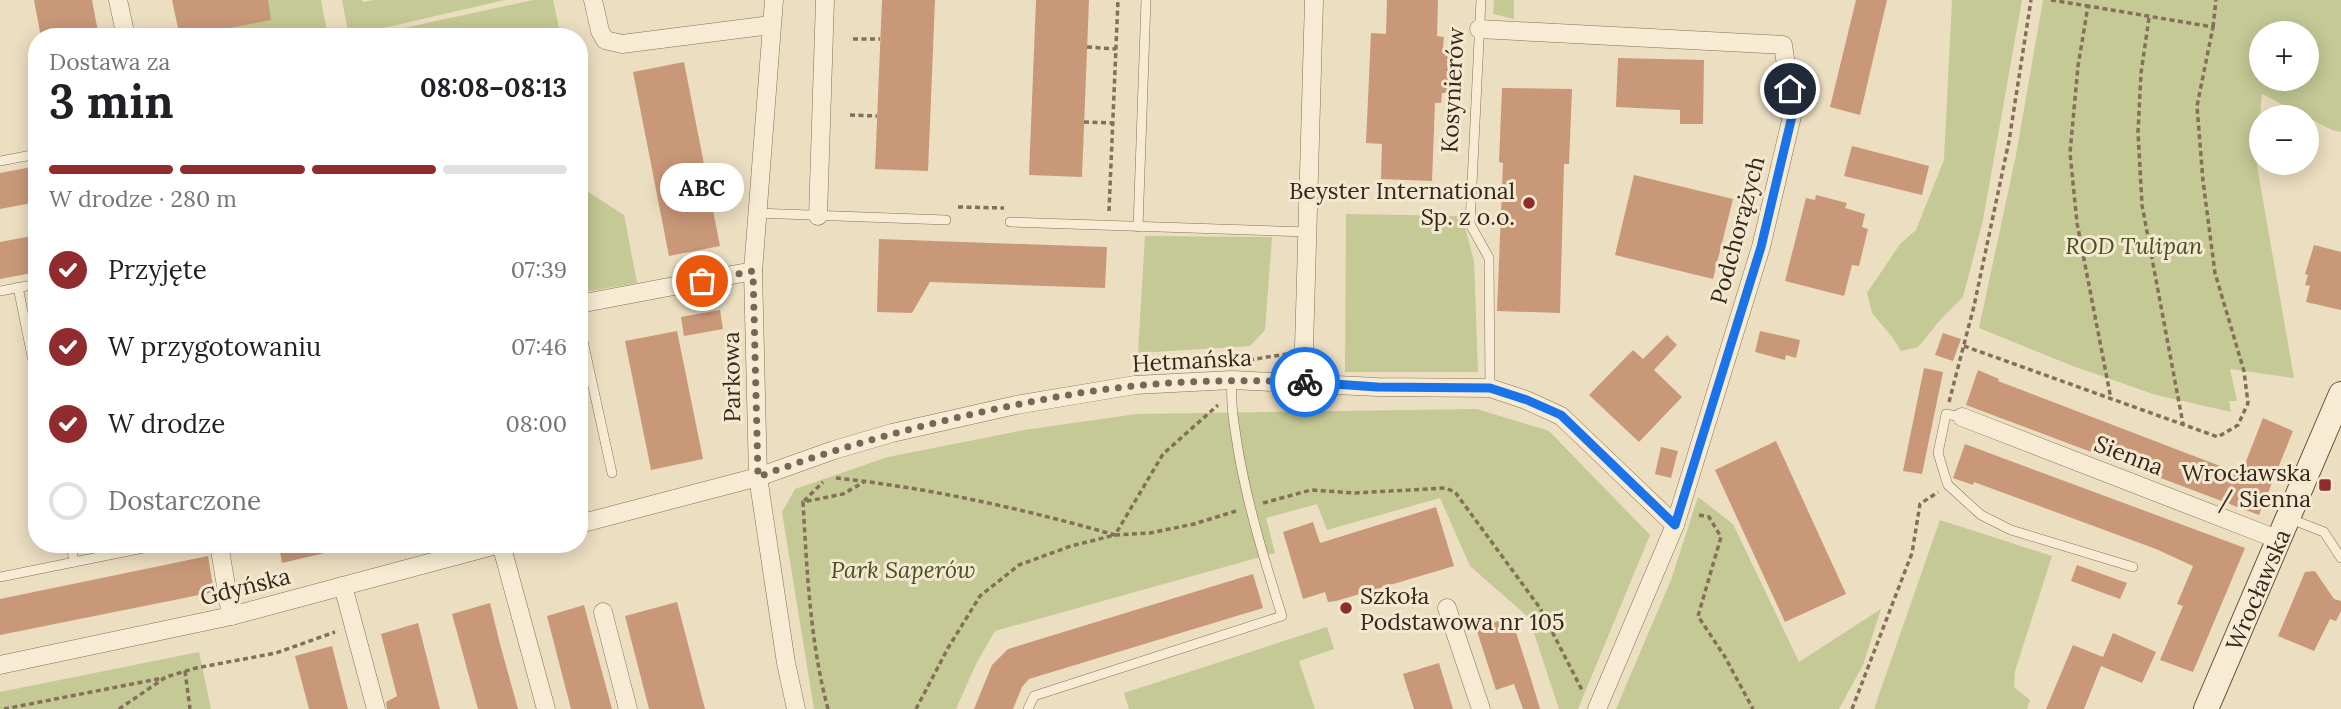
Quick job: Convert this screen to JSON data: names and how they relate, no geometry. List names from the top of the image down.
{
  "streets": {
    "main road": ["Wrocławska"],
    "street": [
      "Podchorążych",
      "Hetmańska",
      "Parkowa",
      "Sienna",
      "Gdyńska"
    ],
    "lane": ["Kosynierów"]
  },
  "crossings": [
    ["Kosynierów", "Podchorążych"],
    ["Kosynierów", "Hetmańska"],
    ["Podchorążych", "Hetmańska"],
    ["Hetmańska", "Parkowa"],
    ["Sienna", "Wrocławska"]
  ],
  "parks": ["ROD Tulipan", "Park Saperów"],
  "places": {
    "other": ["Beyster International Sp. z o.o.", "ABC", "Szkoła Podstawowa nr 105"],
    "transit": ["Wrocławska / Sienna"]
  },
  "page": {
    "map_buttons": ["+", "−"],
    "heading": ["3 min", "Dostawa za", "08:08–08:13"],
    "bar": "W drodze · 280 m",
    "bubble": "ABC",
    "list": [
      ["Przyjęte", "07:39"],
      ["W przygotowaniu", "07:46"],
      ["W drodze", "08:00"],
      "Dostarczone"
    ]
  }
}
